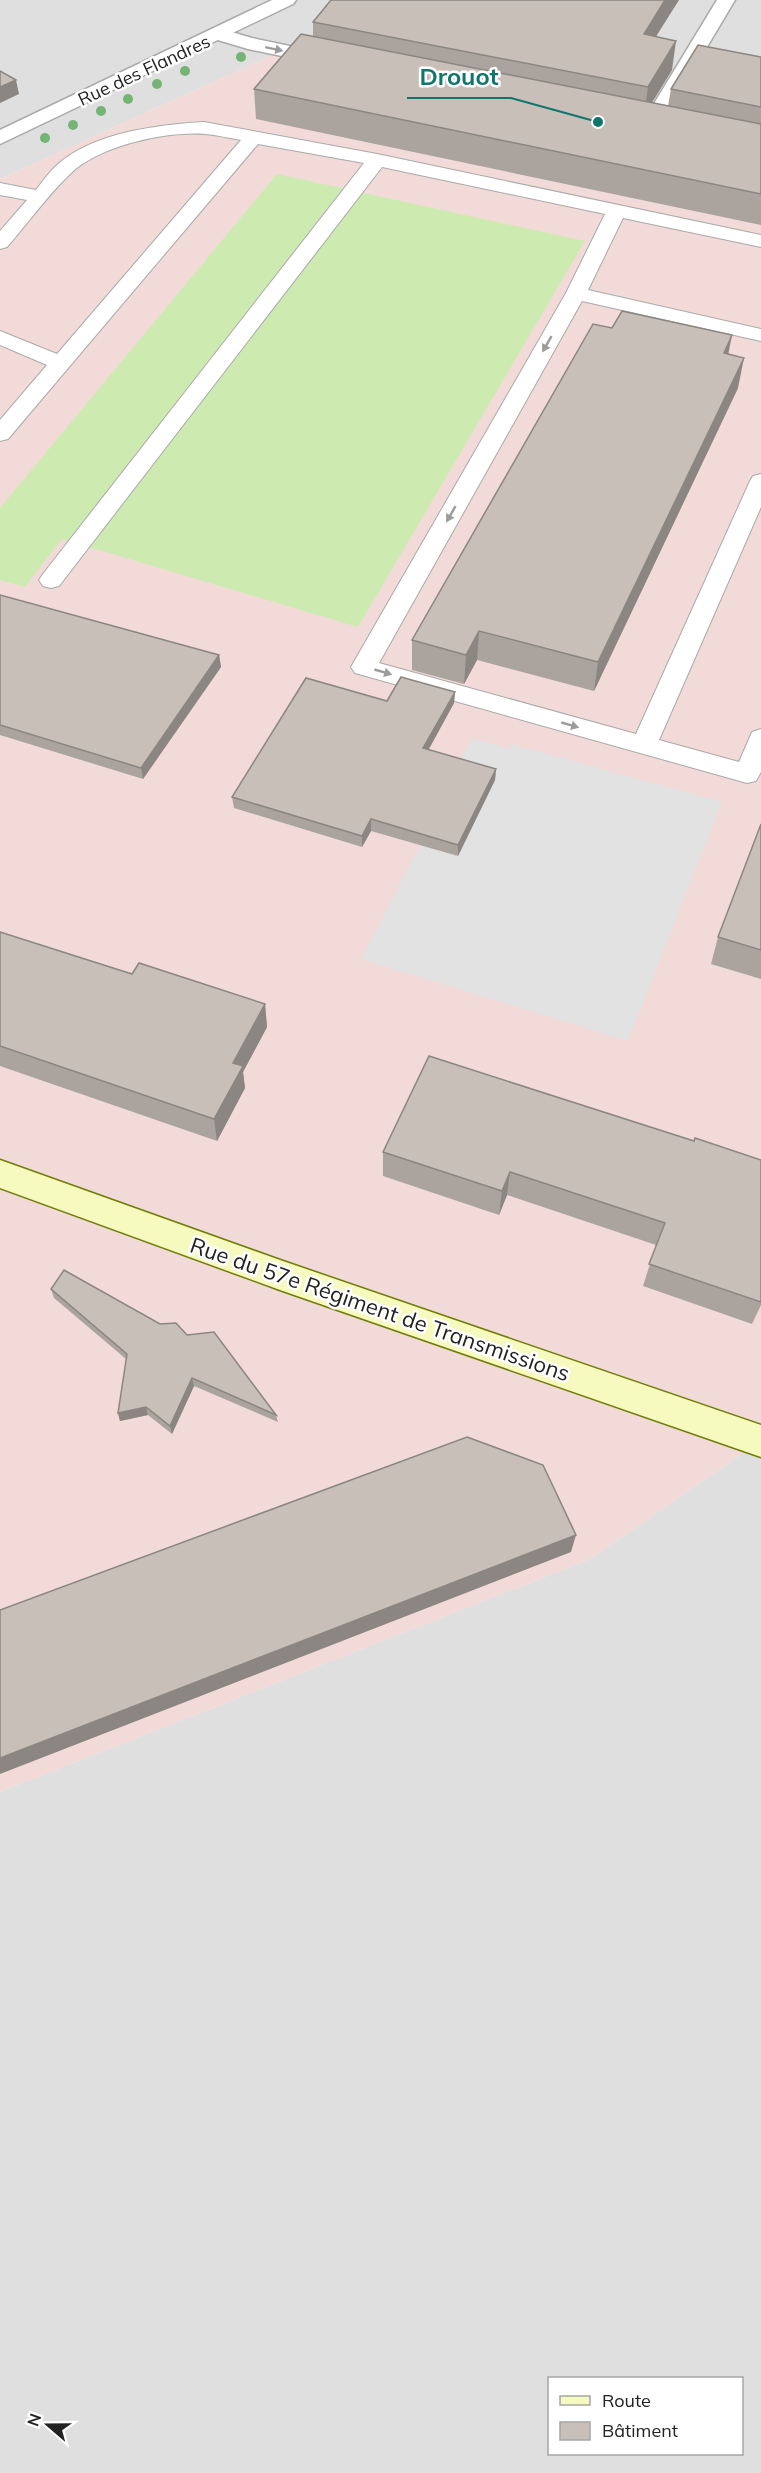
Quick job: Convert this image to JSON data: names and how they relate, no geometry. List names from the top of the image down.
{
  "streets": {
    "main road": ["Rue du 57e Régiment de Transmissions"],
    "street": ["Rue des Flandres"]
  },
  "places": ["Drouot"],
  "legend": ["Route", "Bâtiment"],
  "north": "left"
}
